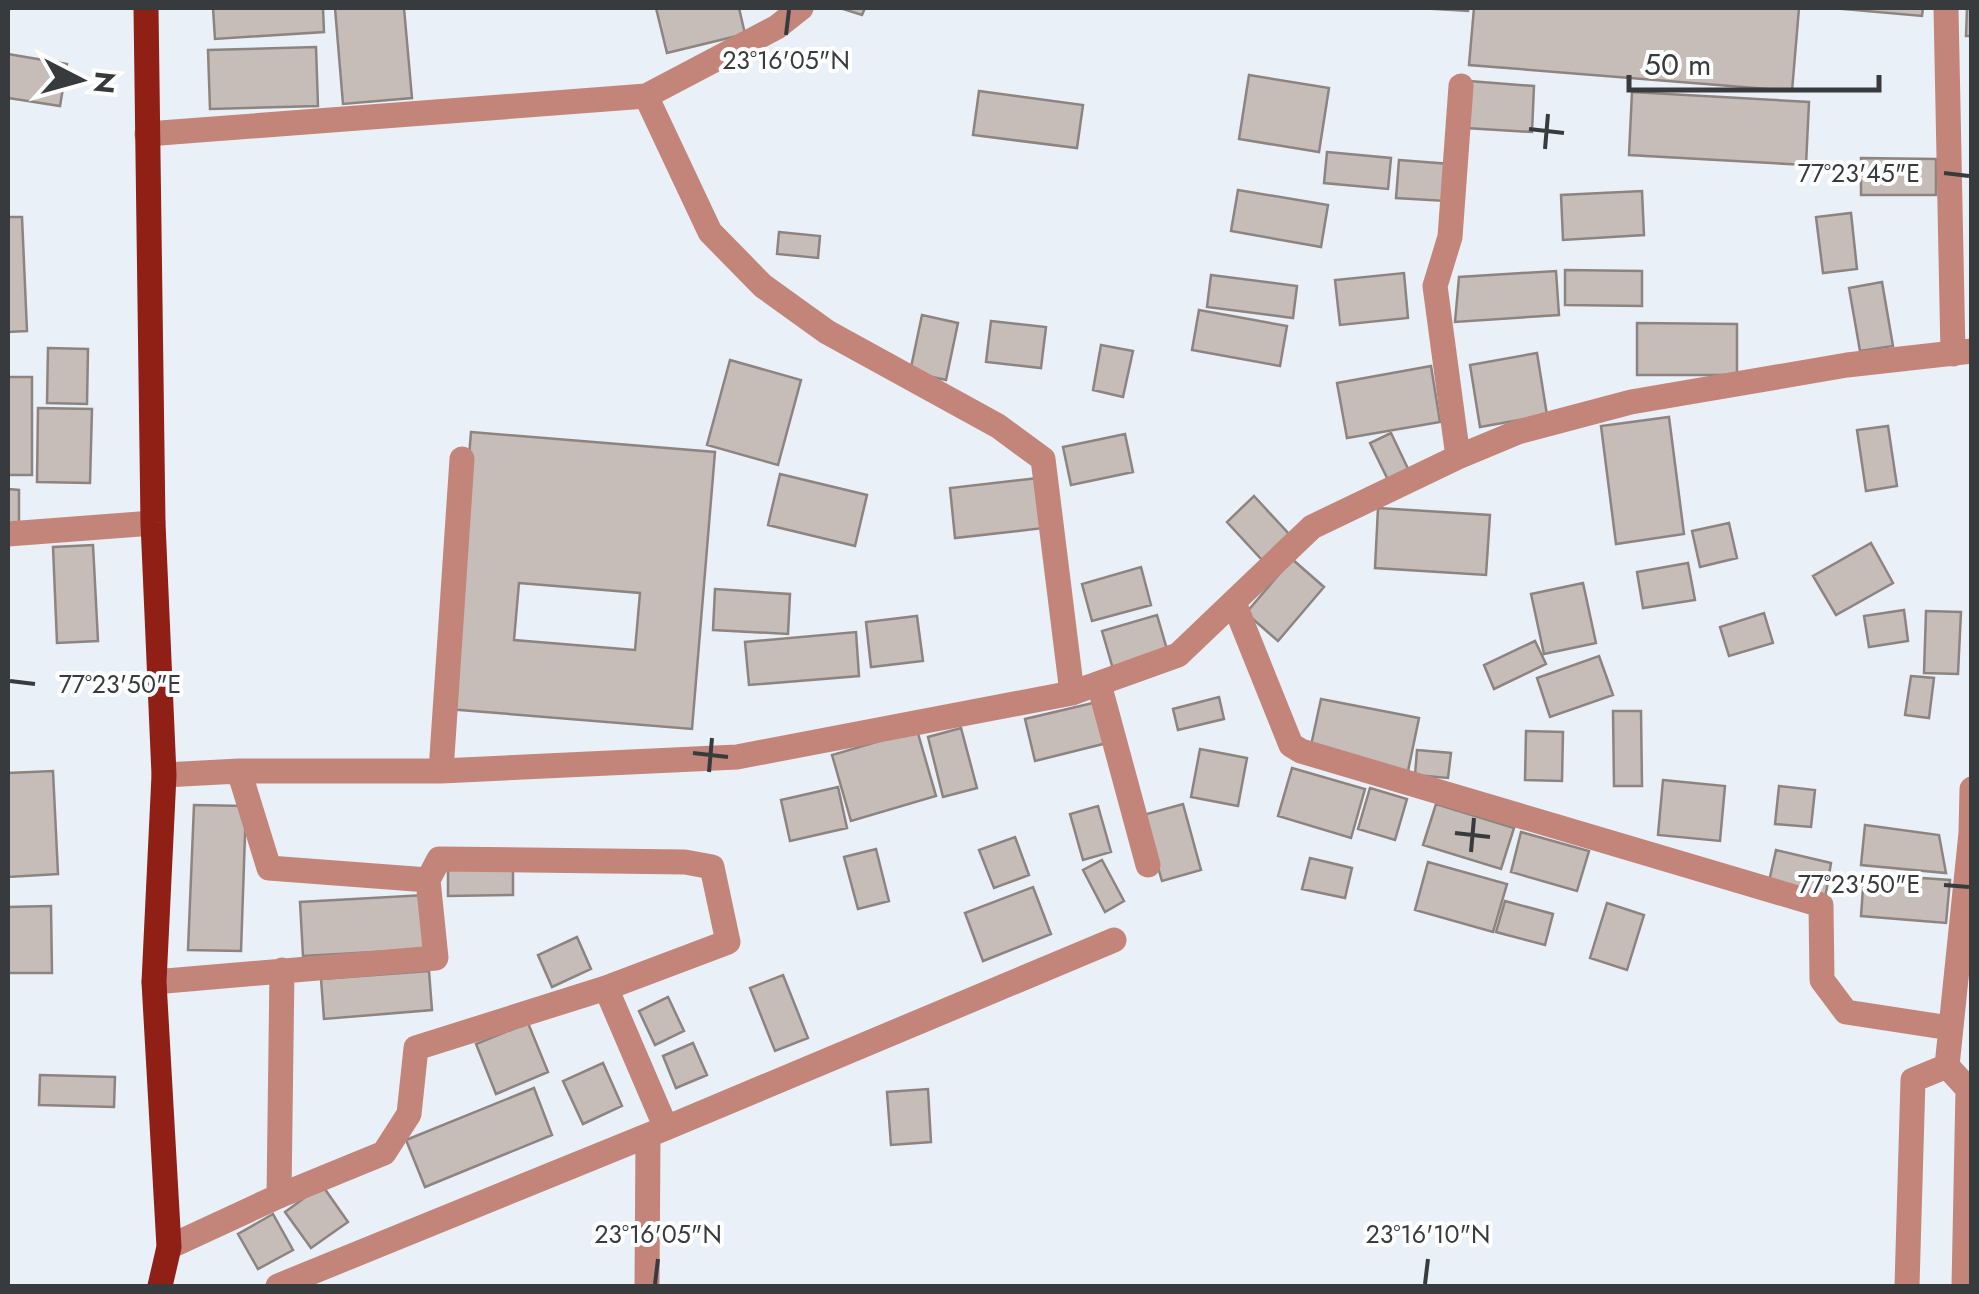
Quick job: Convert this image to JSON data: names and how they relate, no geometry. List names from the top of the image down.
{
  "scale_bar": "50 m",
  "north": "right",
  "coordinates": [
    "23°16'05\"N",
    "77°23'45\"E",
    "77°23'50\"E",
    "23°16'10\"N"
  ]
}
